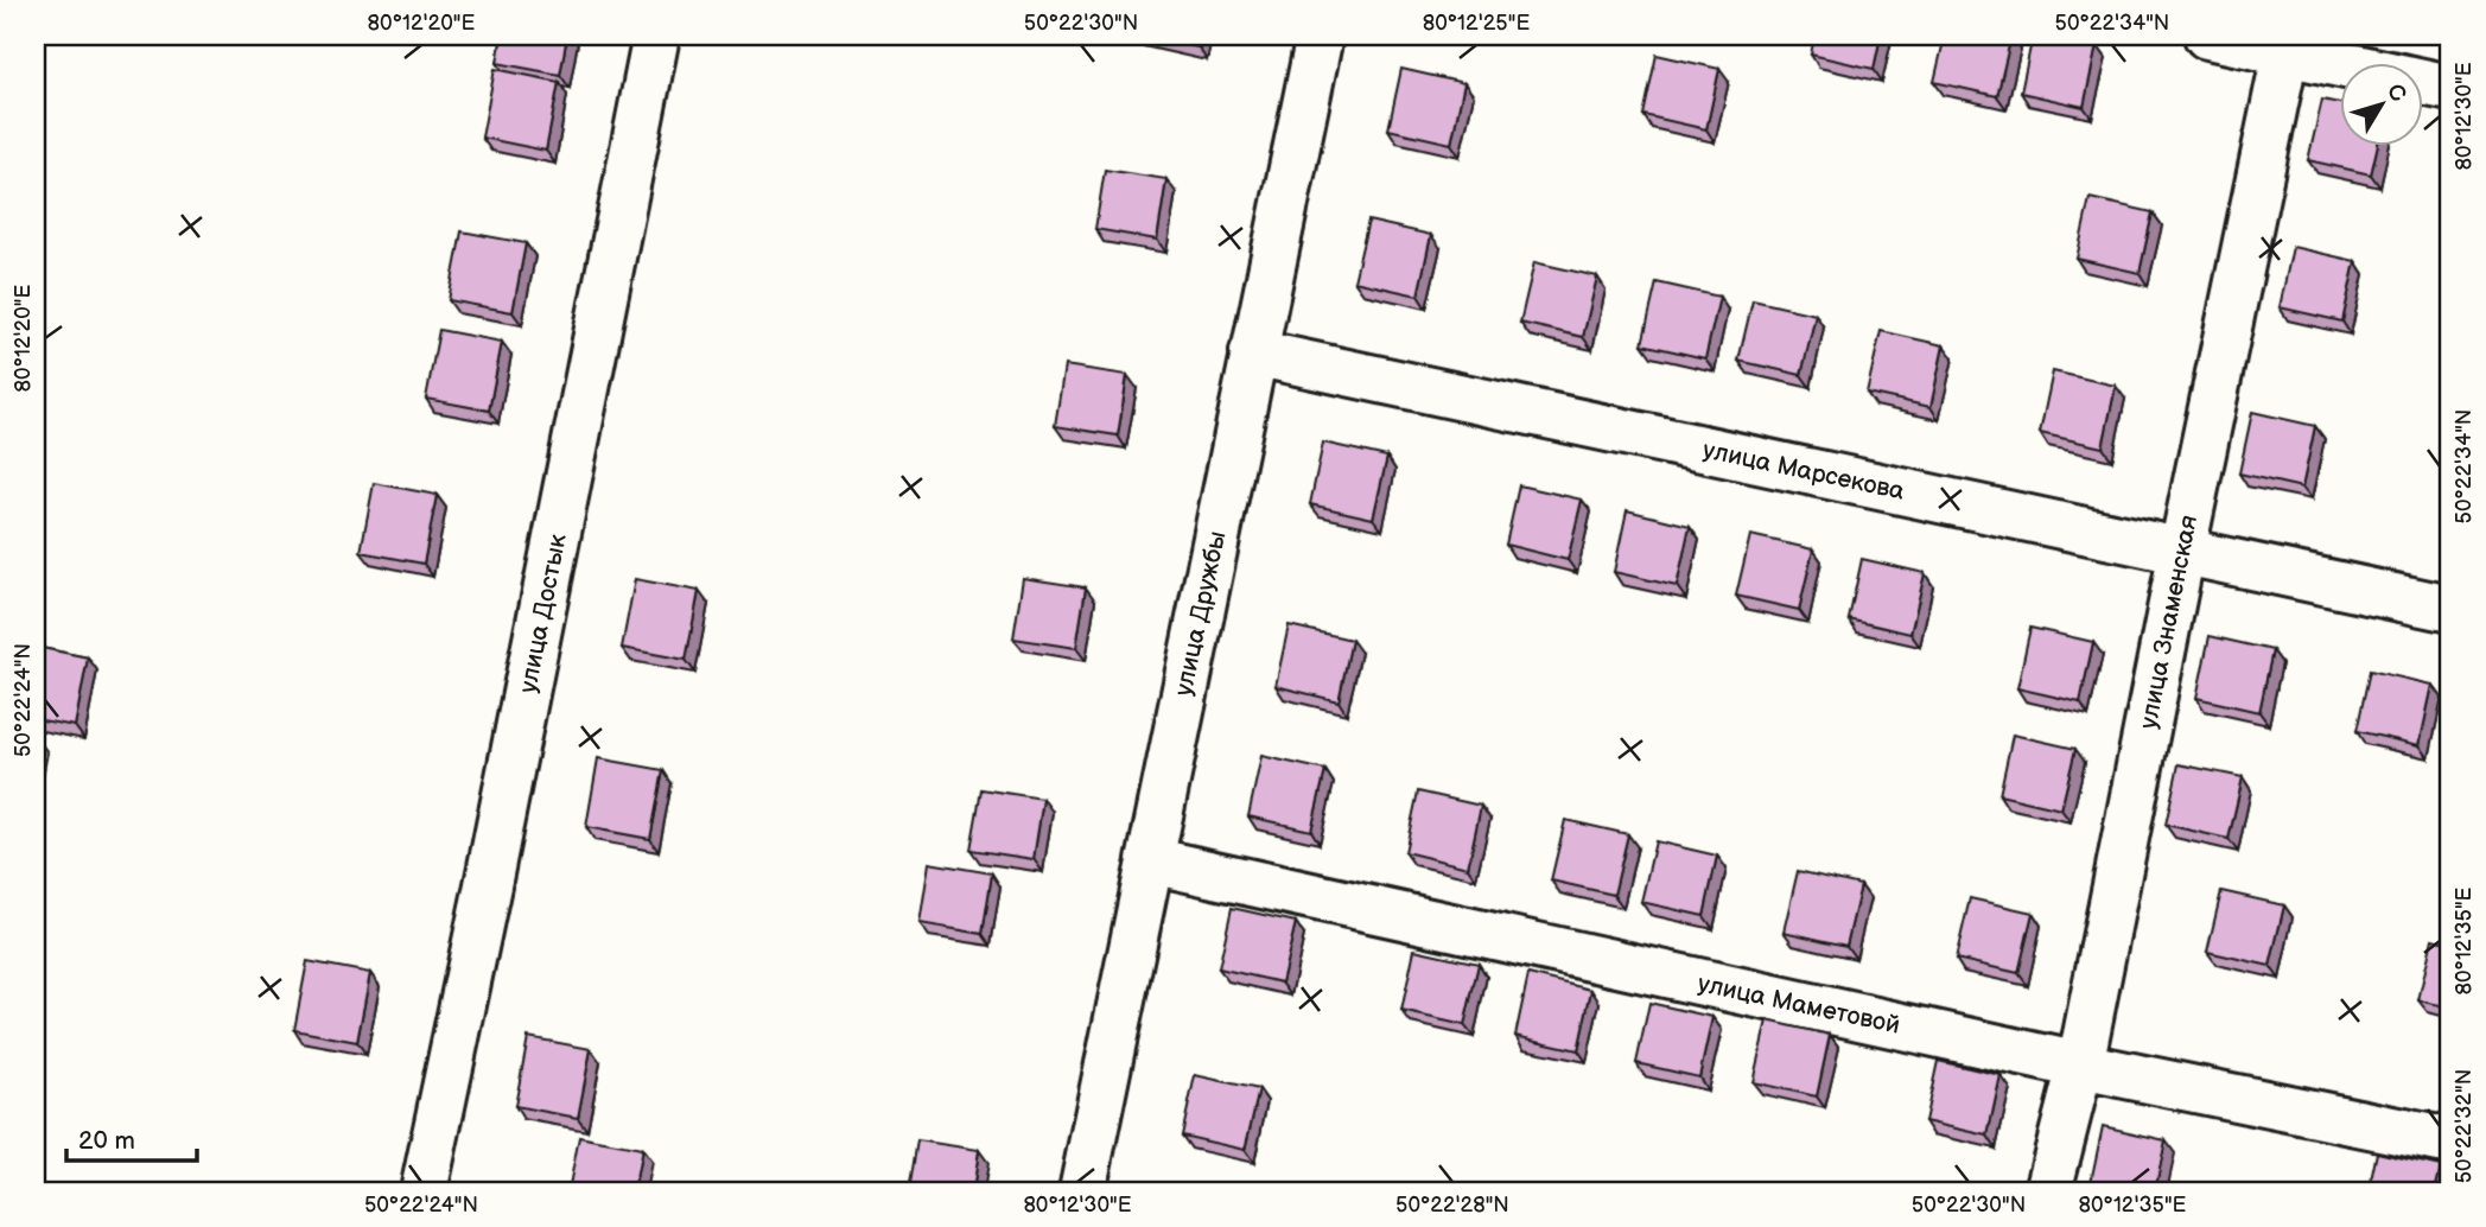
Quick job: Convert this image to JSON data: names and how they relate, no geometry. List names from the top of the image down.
{
  "streets": {
    "street": [
      "улица Марсекова",
      "улица Достык",
      "улица Дружбы",
      "улица Знаменская",
      "улица Маметовой"
    ]
  },
  "crossings": [
    ["улица Марсекова", "улица Дружбы"],
    ["улица Марсекова", "улица Знаменская"],
    ["улица Дружбы", "улица Маметовой"],
    ["улица Знаменская", "улица Маметовой"]
  ],
  "scale_bar": "20 m",
  "north": "top right",
  "coordinates": [
    "80°12'20\"E",
    "50°22'30\"N",
    "80°12'25\"E",
    "50°22'34\"N",
    "80°12'30\"E",
    "50°22'24\"N",
    "80°12'35\"E",
    "50°22'32\"N",
    "50°22'28\"N"
  ]
}
